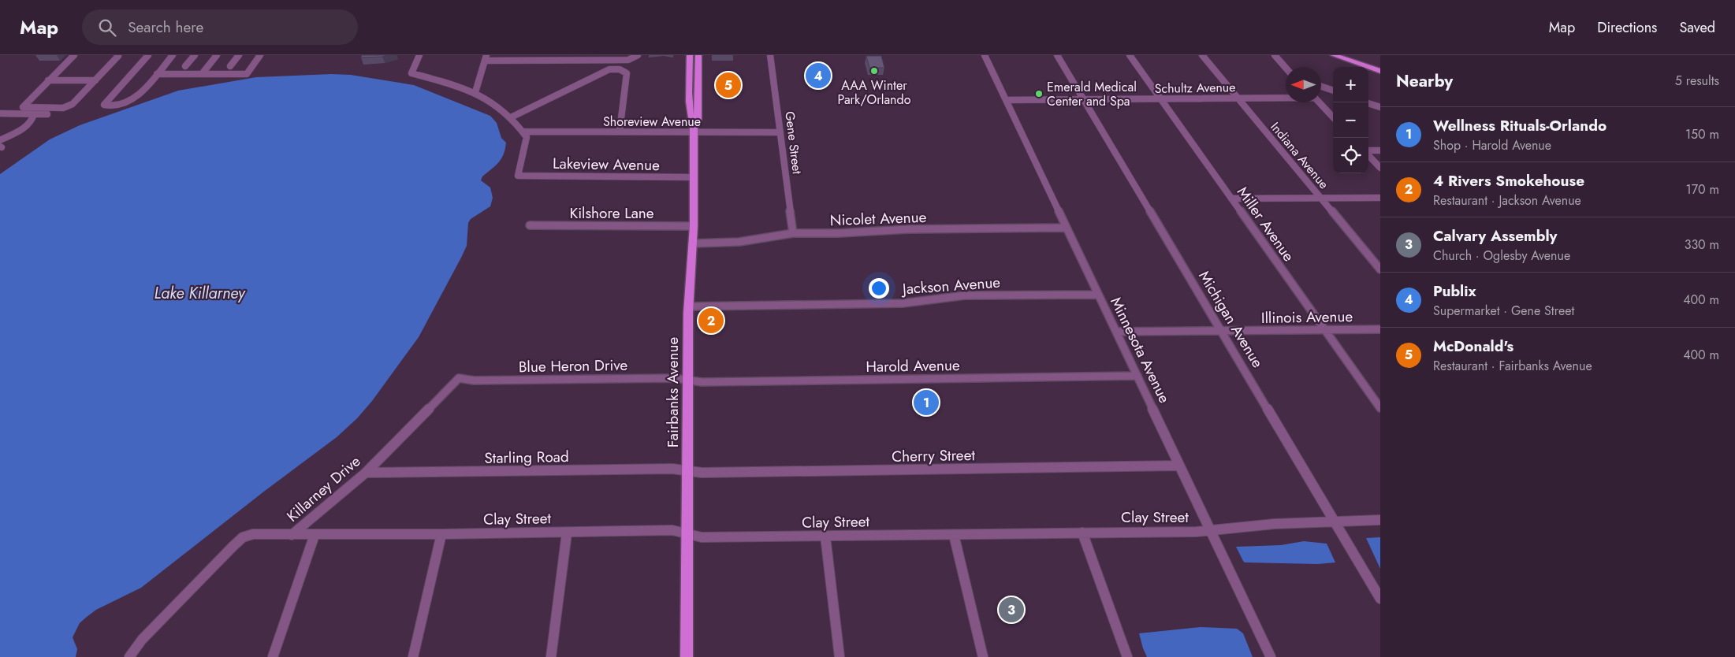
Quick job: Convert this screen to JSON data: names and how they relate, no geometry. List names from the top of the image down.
{
  "streets": {
    "main road": ["Fairbanks Avenue"],
    "street": [
      "Schultz Avenue",
      "Shoreview Avenue",
      "Gene Street",
      "Indiana Avenue",
      "Lakeview Avenue",
      "Kilshore Lane",
      "Nicolet Avenue",
      "Miller Avenue",
      "Jackson Avenue",
      "Illinois Avenue",
      "Michigan Avenue",
      "Minnesota Avenue",
      "Blue Heron Drive",
      "Harold Avenue",
      "Cherry Street",
      "Starling Road",
      "Killarney Drive",
      "Clay Street"
    ]
  },
  "crossings": [
    ["Schultz Avenue", "Indiana Avenue"],
    ["Schultz Avenue", "Miller Avenue"],
    ["Schultz Avenue", "Michigan Avenue"],
    ["Schultz Avenue", "Minnesota Avenue"],
    ["Shoreview Avenue", "Gene Street"],
    ["Shoreview Avenue", "Lakeview Avenue"],
    ["Shoreview Avenue", "Fairbanks Avenue"],
    ["Gene Street", "Nicolet Avenue"],
    ["Lakeview Avenue", "Fairbanks Avenue"],
    ["Kilshore Lane", "Fairbanks Avenue"],
    ["Nicolet Avenue", "Minnesota Avenue"],
    ["Nicolet Avenue", "Fairbanks Avenue"],
    ["Miller Avenue", "Illinois Avenue"],
    ["Jackson Avenue", "Minnesota Avenue"],
    ["Jackson Avenue", "Fairbanks Avenue"],
    ["Illinois Avenue", "Michigan Avenue"],
    ["Illinois Avenue", "Minnesota Avenue"],
    ["Michigan Avenue", "Clay Street"],
    ["Minnesota Avenue", "Harold Avenue"],
    ["Minnesota Avenue", "Cherry Street"],
    ["Minnesota Avenue", "Clay Street"],
    ["Blue Heron Drive", "Harold Avenue"],
    ["Blue Heron Drive", "Fairbanks Avenue"],
    ["Blue Heron Drive", "Killarney Drive"],
    ["Harold Avenue", "Fairbanks Avenue"],
    ["Fairbanks Avenue", "Cherry Street"],
    ["Fairbanks Avenue", "Starling Road"],
    ["Fairbanks Avenue", "Clay Street"],
    ["Cherry Street", "Starling Road"],
    ["Starling Road", "Killarney Drive"],
    ["Killarney Drive", "Clay Street"]
  ],
  "water": ["Lake Killarney"],
  "places": ["AAA Winter Park/Orlando", "Emerald Medical Center and Spa"],
  "north": "left",
  "page": {
    "header": "Map",
    "search": "Search here",
    "nav": ["Map", "Directions", "Saved"],
    "heading": ["Nearby", "5 results"],
    "pins": [
      "4",
      "5",
      "2",
      "1",
      "3"
    ],
    "map_buttons": ["+", "−"],
    "list": [
      {
        "mark": "1",
        "name": "Wellness Rituals-Orlando",
        "note": "Shop · Harold Avenue",
        "value": "150 m"
      },
      {
        "mark": "2",
        "name": "4 Rivers Smokehouse",
        "note": "Restaurant · Jackson Avenue",
        "value": "170 m"
      },
      {
        "mark": "3",
        "name": "Calvary Assembly",
        "note": "Church · Oglesby Avenue",
        "value": "330 m"
      },
      {
        "mark": "4",
        "name": "Publix",
        "note": "Supermarket · Gene Street",
        "value": "400 m"
      },
      {
        "mark": "5",
        "name": "McDonald's",
        "note": "Restaurant · Fairbanks Avenue",
        "value": "400 m"
      }
    ]
  }
}
